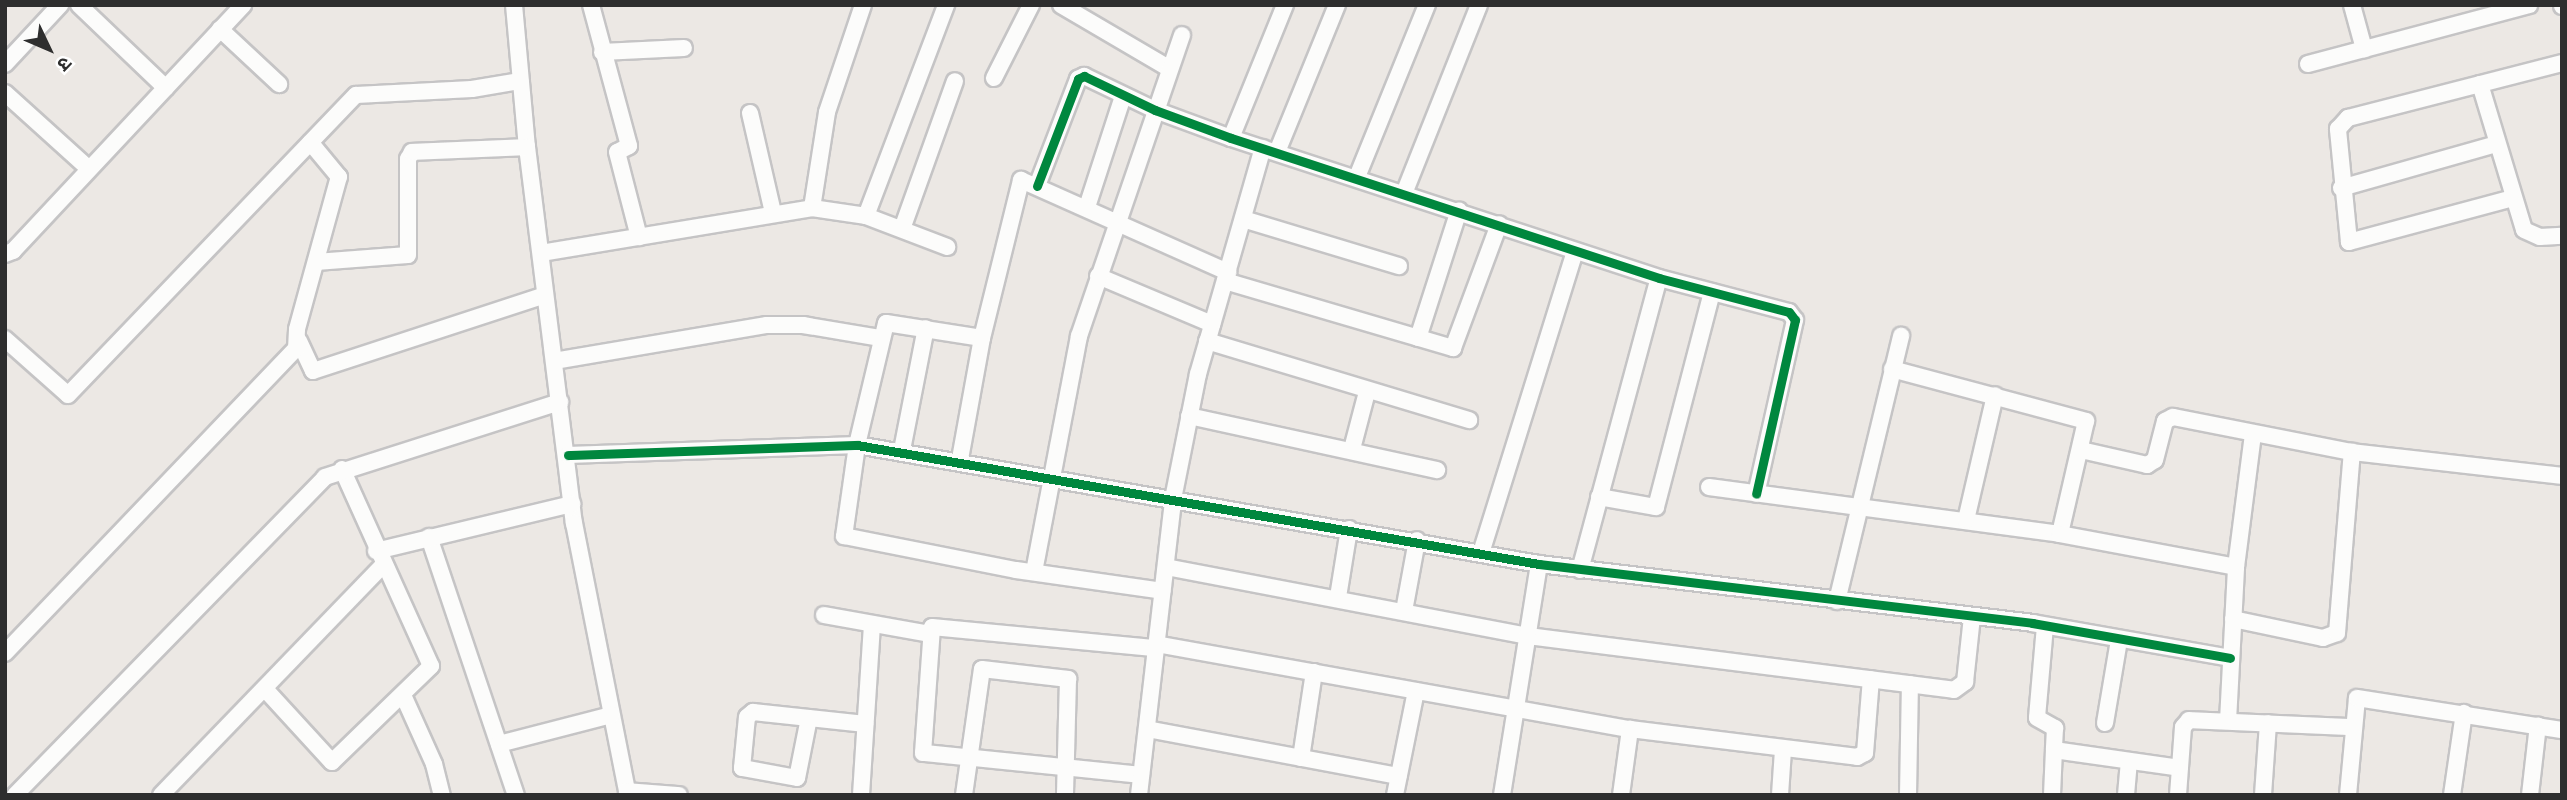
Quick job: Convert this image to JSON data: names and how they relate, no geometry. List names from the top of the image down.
{
  "north": "bottom right"
}
